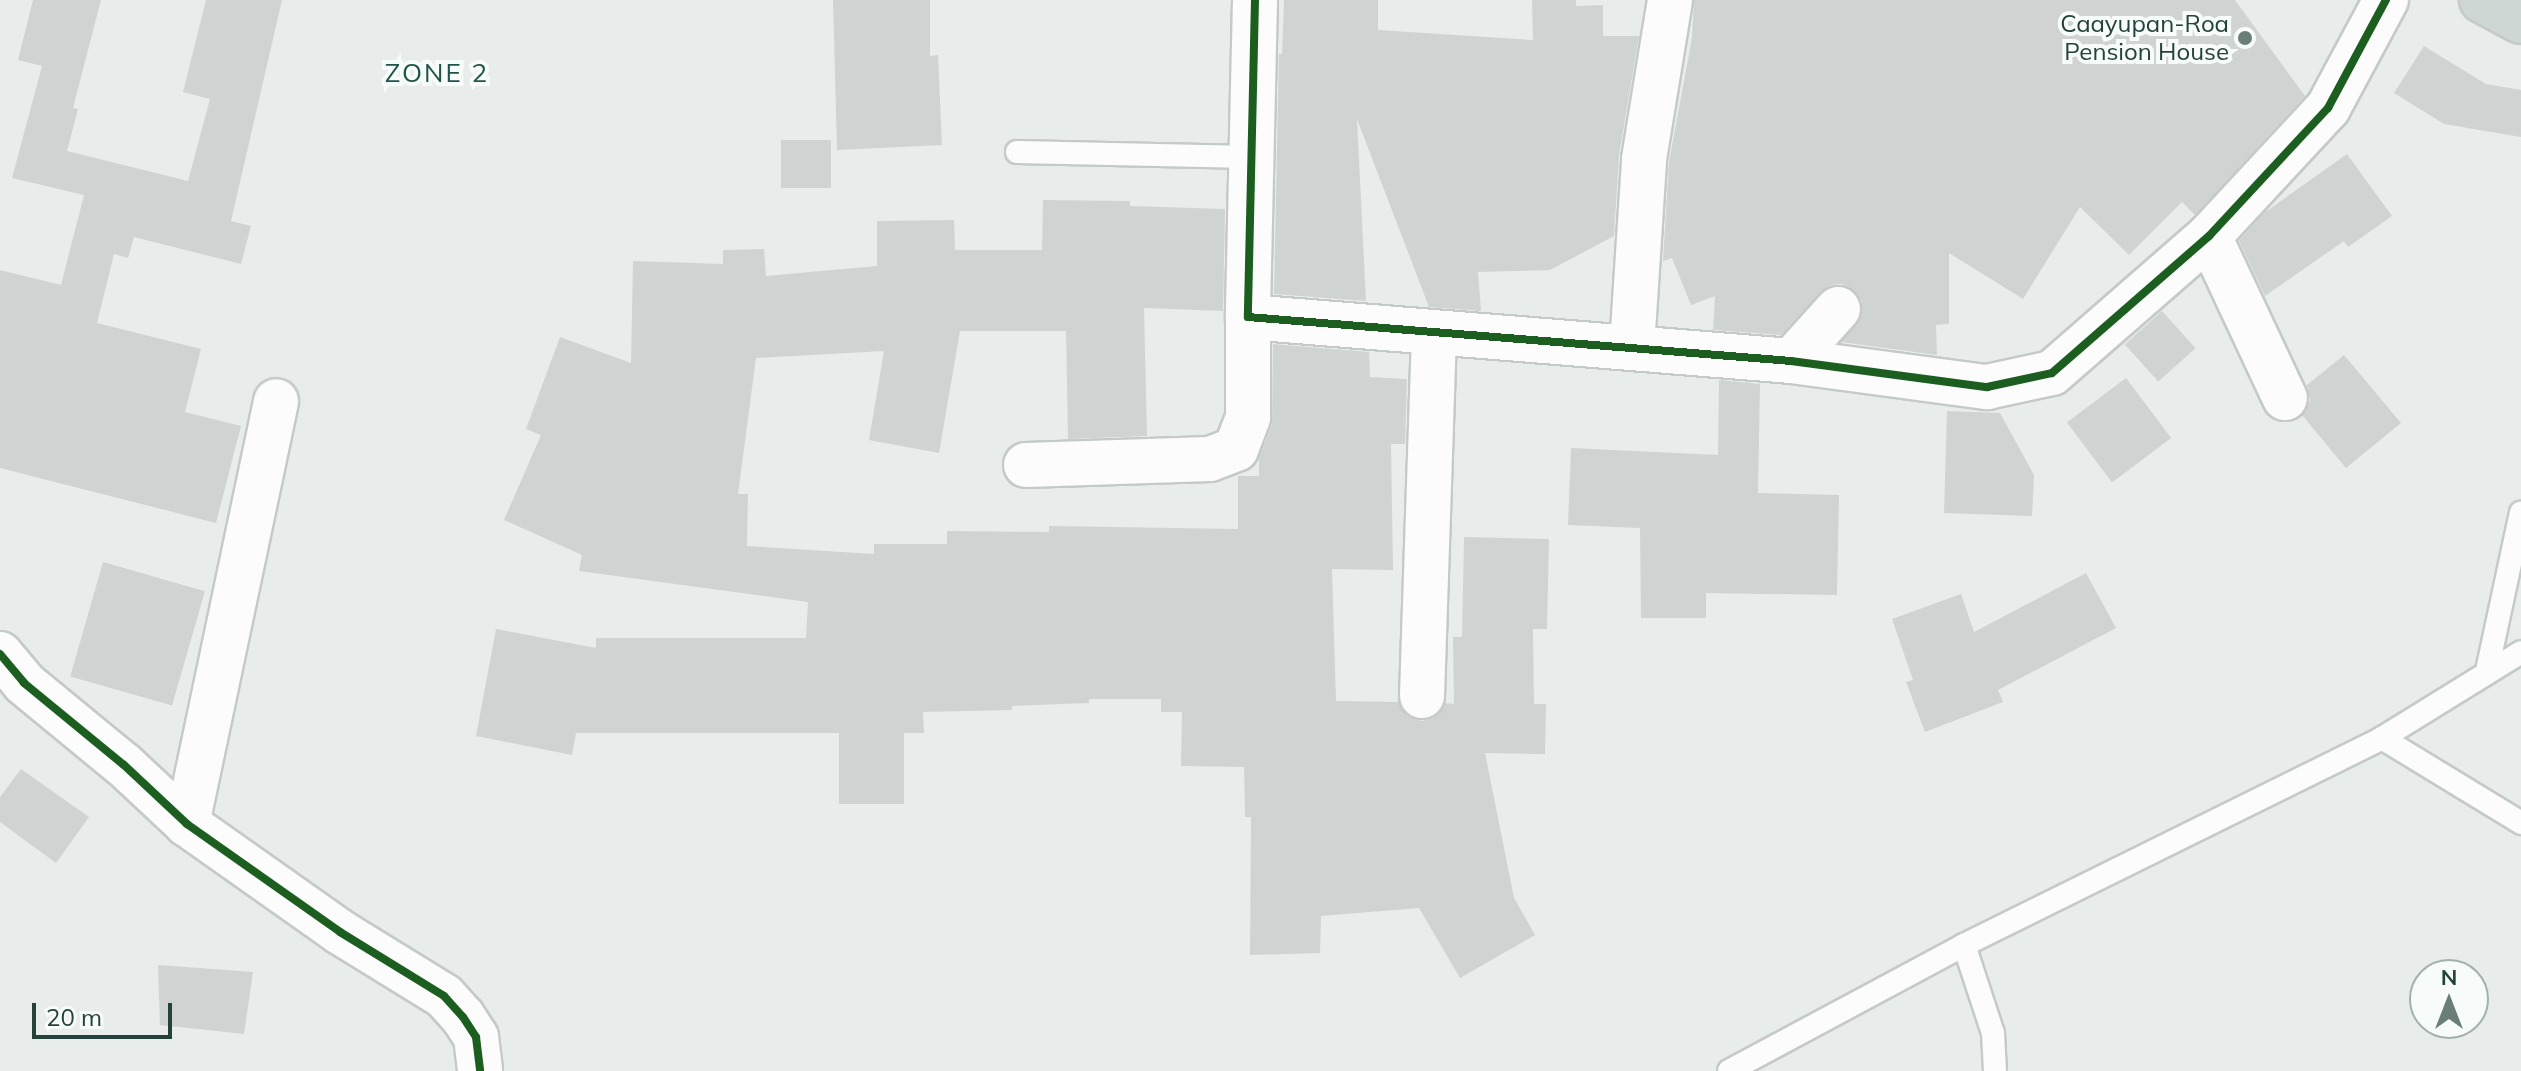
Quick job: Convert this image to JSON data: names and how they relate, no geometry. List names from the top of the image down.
{
  "districts": ["ZONE 2"],
  "places": ["Caayupan-Roa Pension House"],
  "scale_bar": "20 m",
  "north": "top"
}
